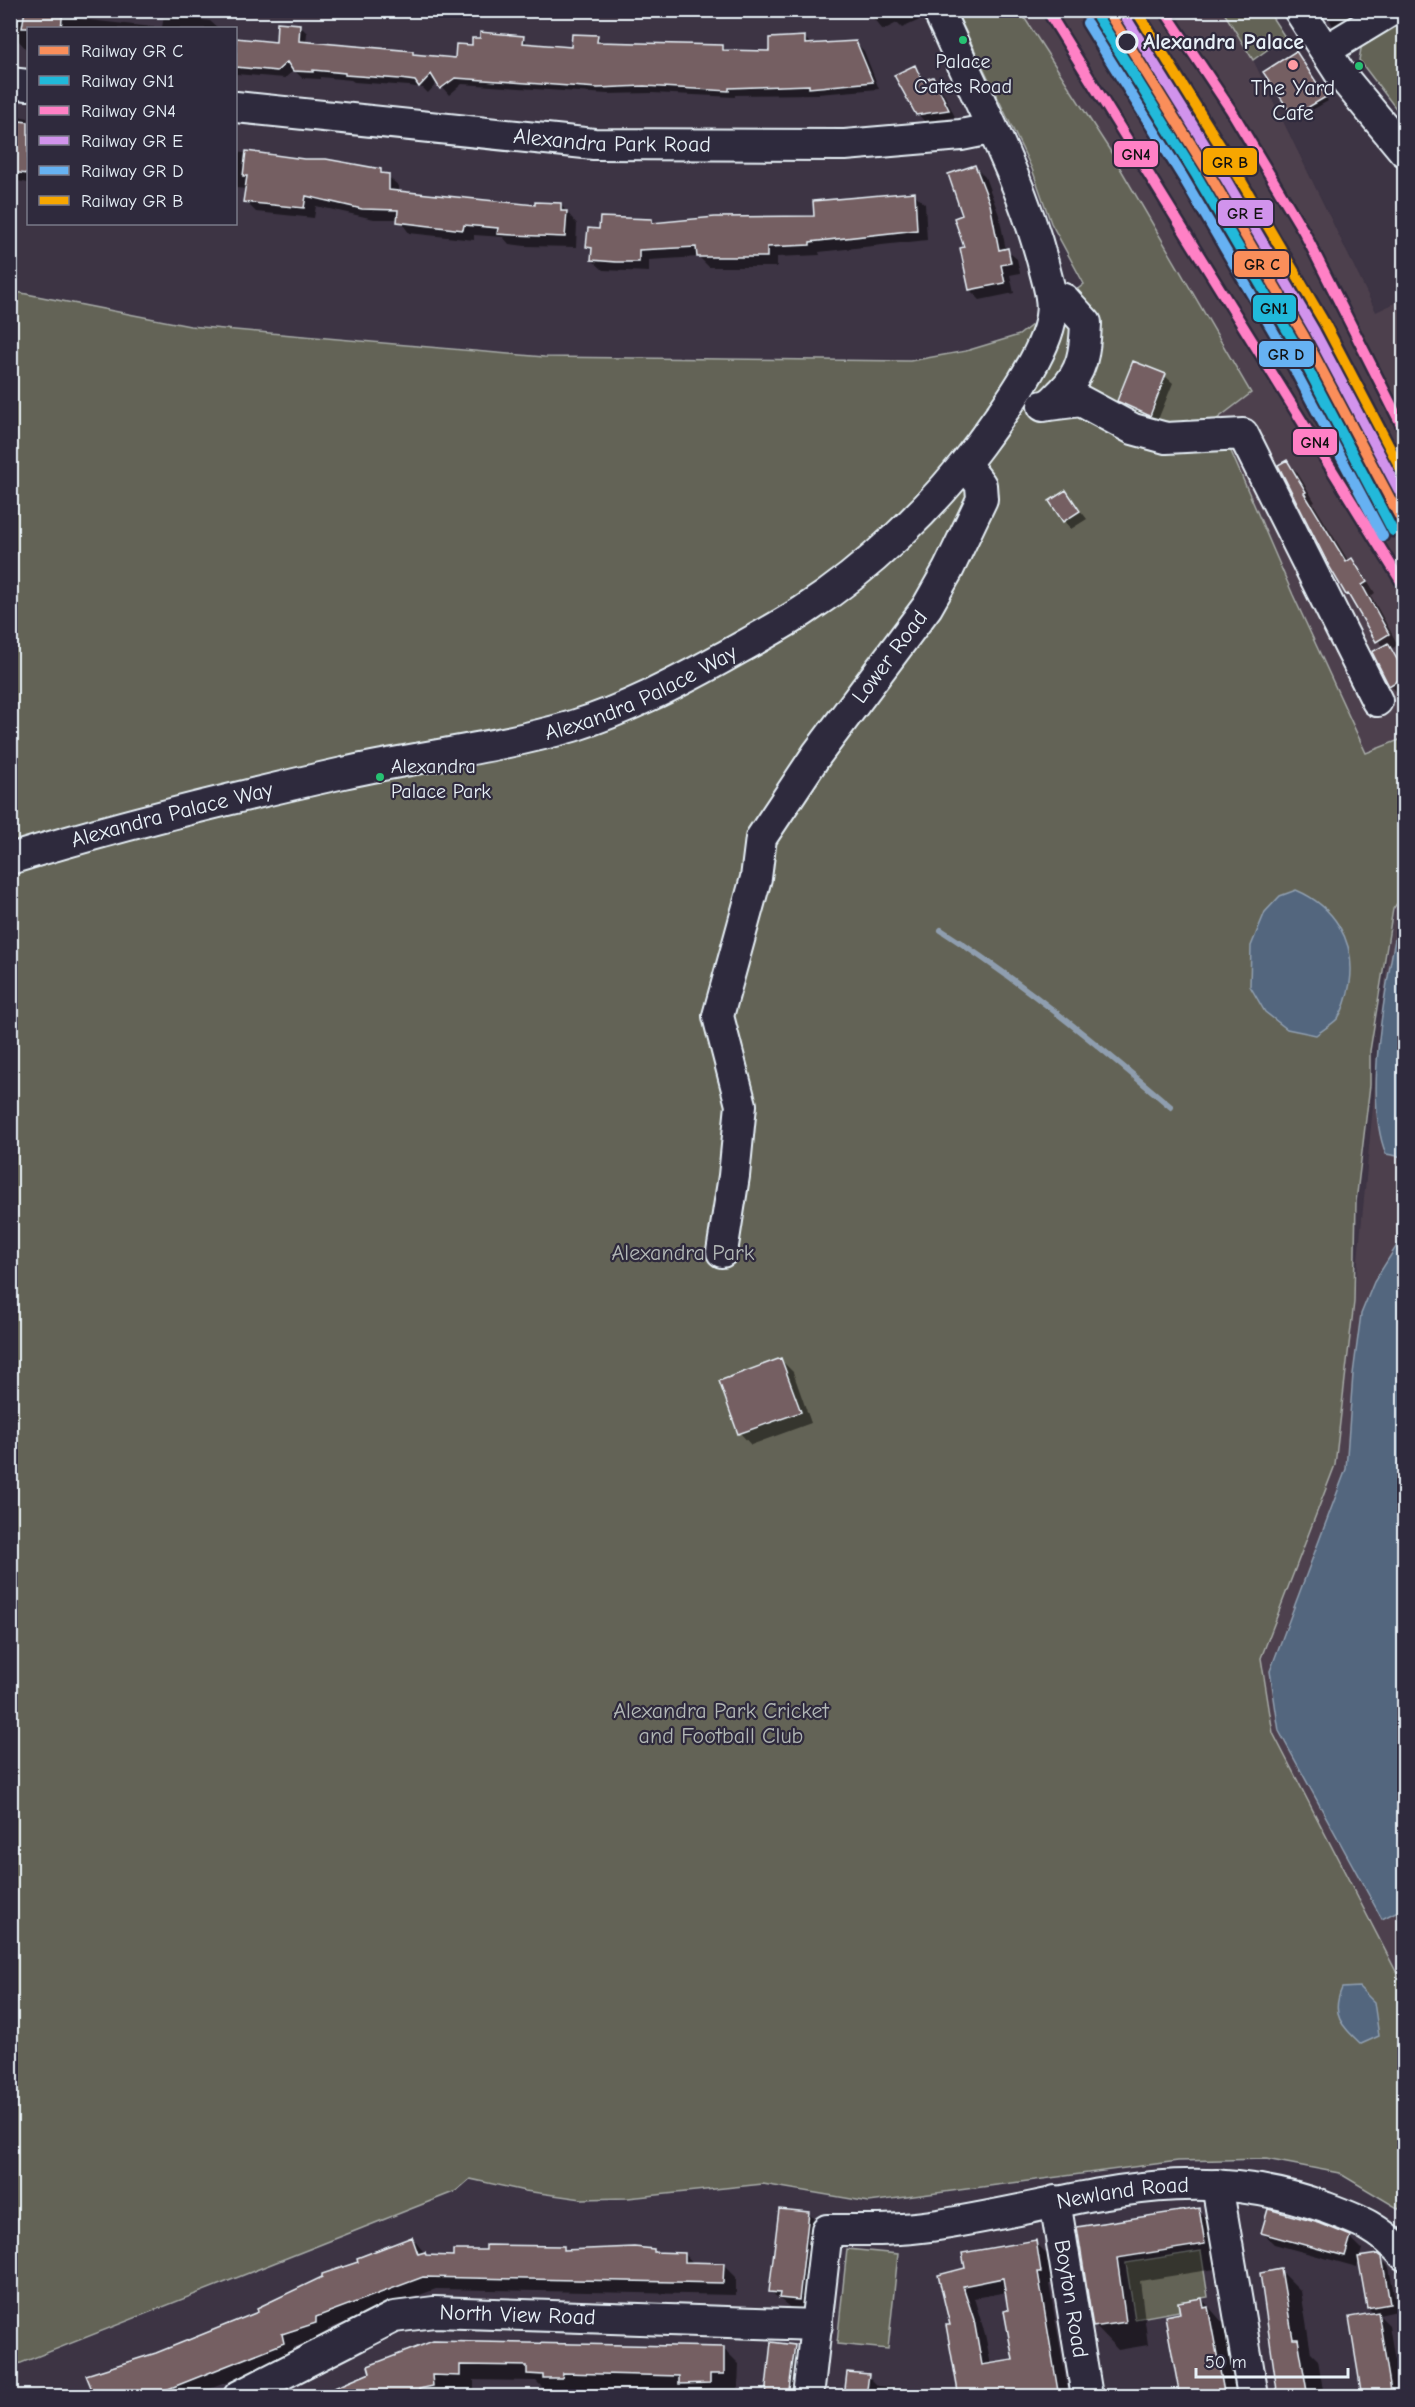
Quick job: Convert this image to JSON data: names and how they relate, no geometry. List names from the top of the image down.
{
  "streets": {
    "street": [
      "Alexandra Park Road",
      "Lower Road",
      "Alexandra Palace Way",
      "Newland Road",
      "Boyton Road",
      "North View Road"
    ]
  },
  "crossings": [
    ["Alexandra Park Road", "Alexandra Palace Way"],
    ["Lower Road", "Alexandra Palace Way"],
    ["Newland Road", "Boyton Road"],
    ["Newland Road", "North View Road"]
  ],
  "parks": ["Alexandra Park", "Alexandra Park Cricket and Football Club"],
  "places": [
    "Palace Gates Road",
    "Alexandra Palace",
    "The Yard Cafe",
    "Alexandra Palace Park"
  ],
  "lines": ["rail line GN4", "rail line GN1"],
  "legend": [
    "Railway GR C",
    "Railway GN1",
    "Railway GN4",
    "Railway GR E",
    "Railway GR D",
    "Railway GR B"
  ],
  "scale_bar": "50 m"
}
